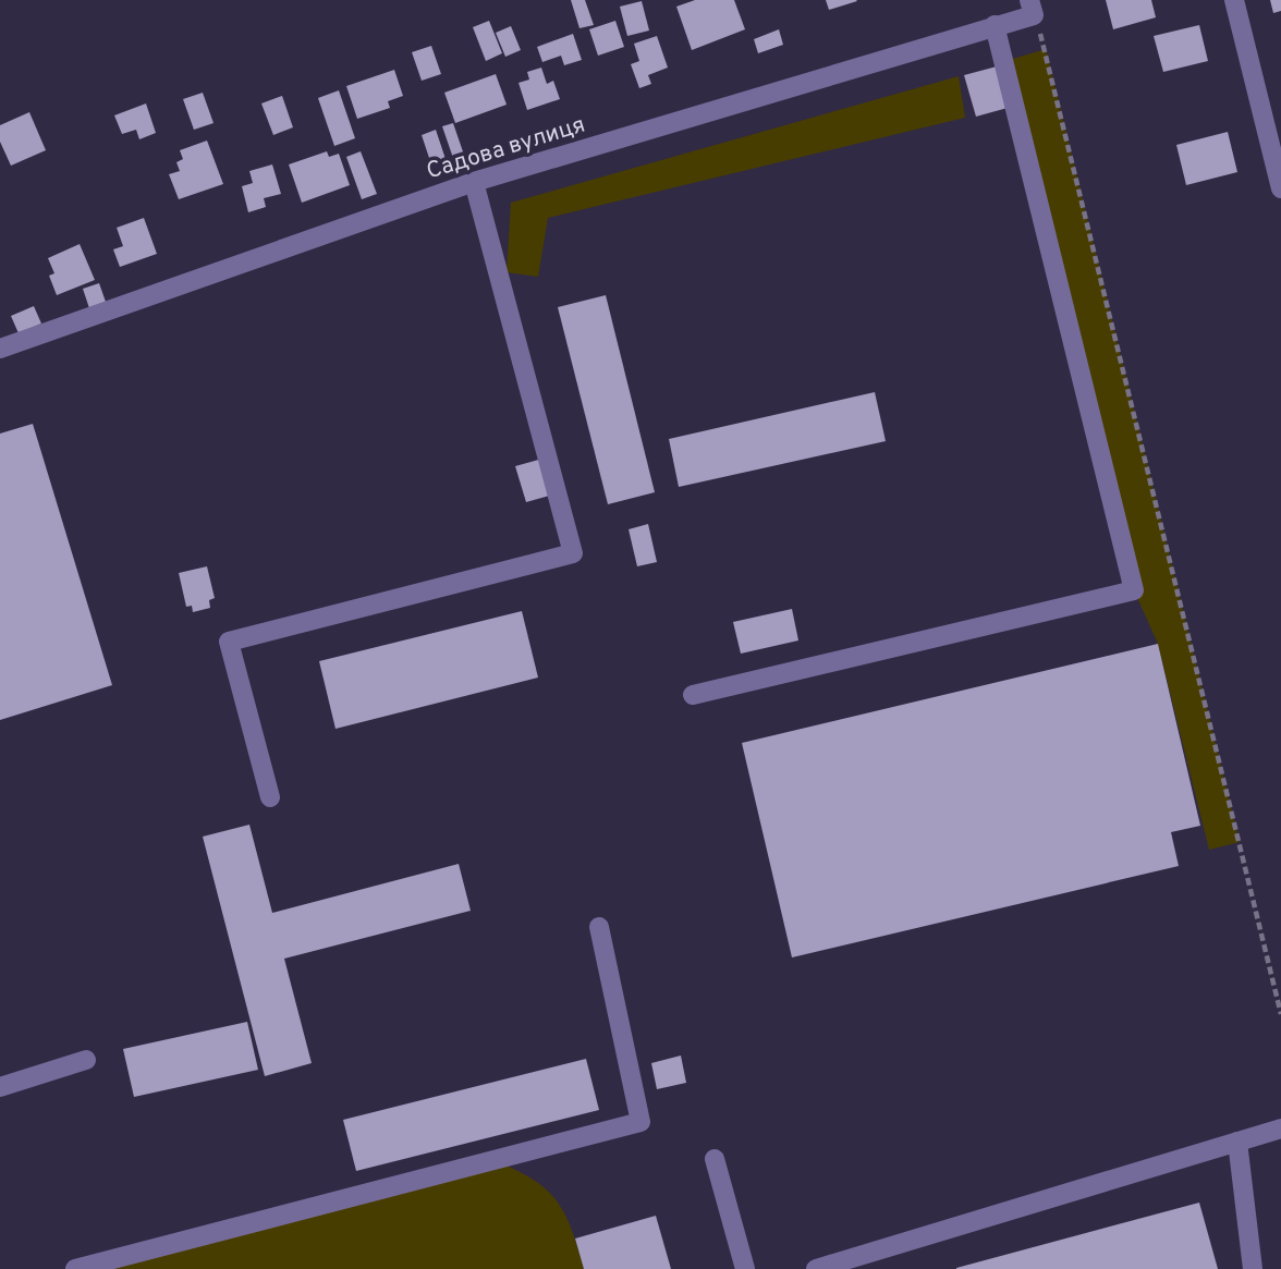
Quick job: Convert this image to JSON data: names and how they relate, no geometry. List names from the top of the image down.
{
  "streets": {
    "street": ["Садова вулиця"]
  }
}
